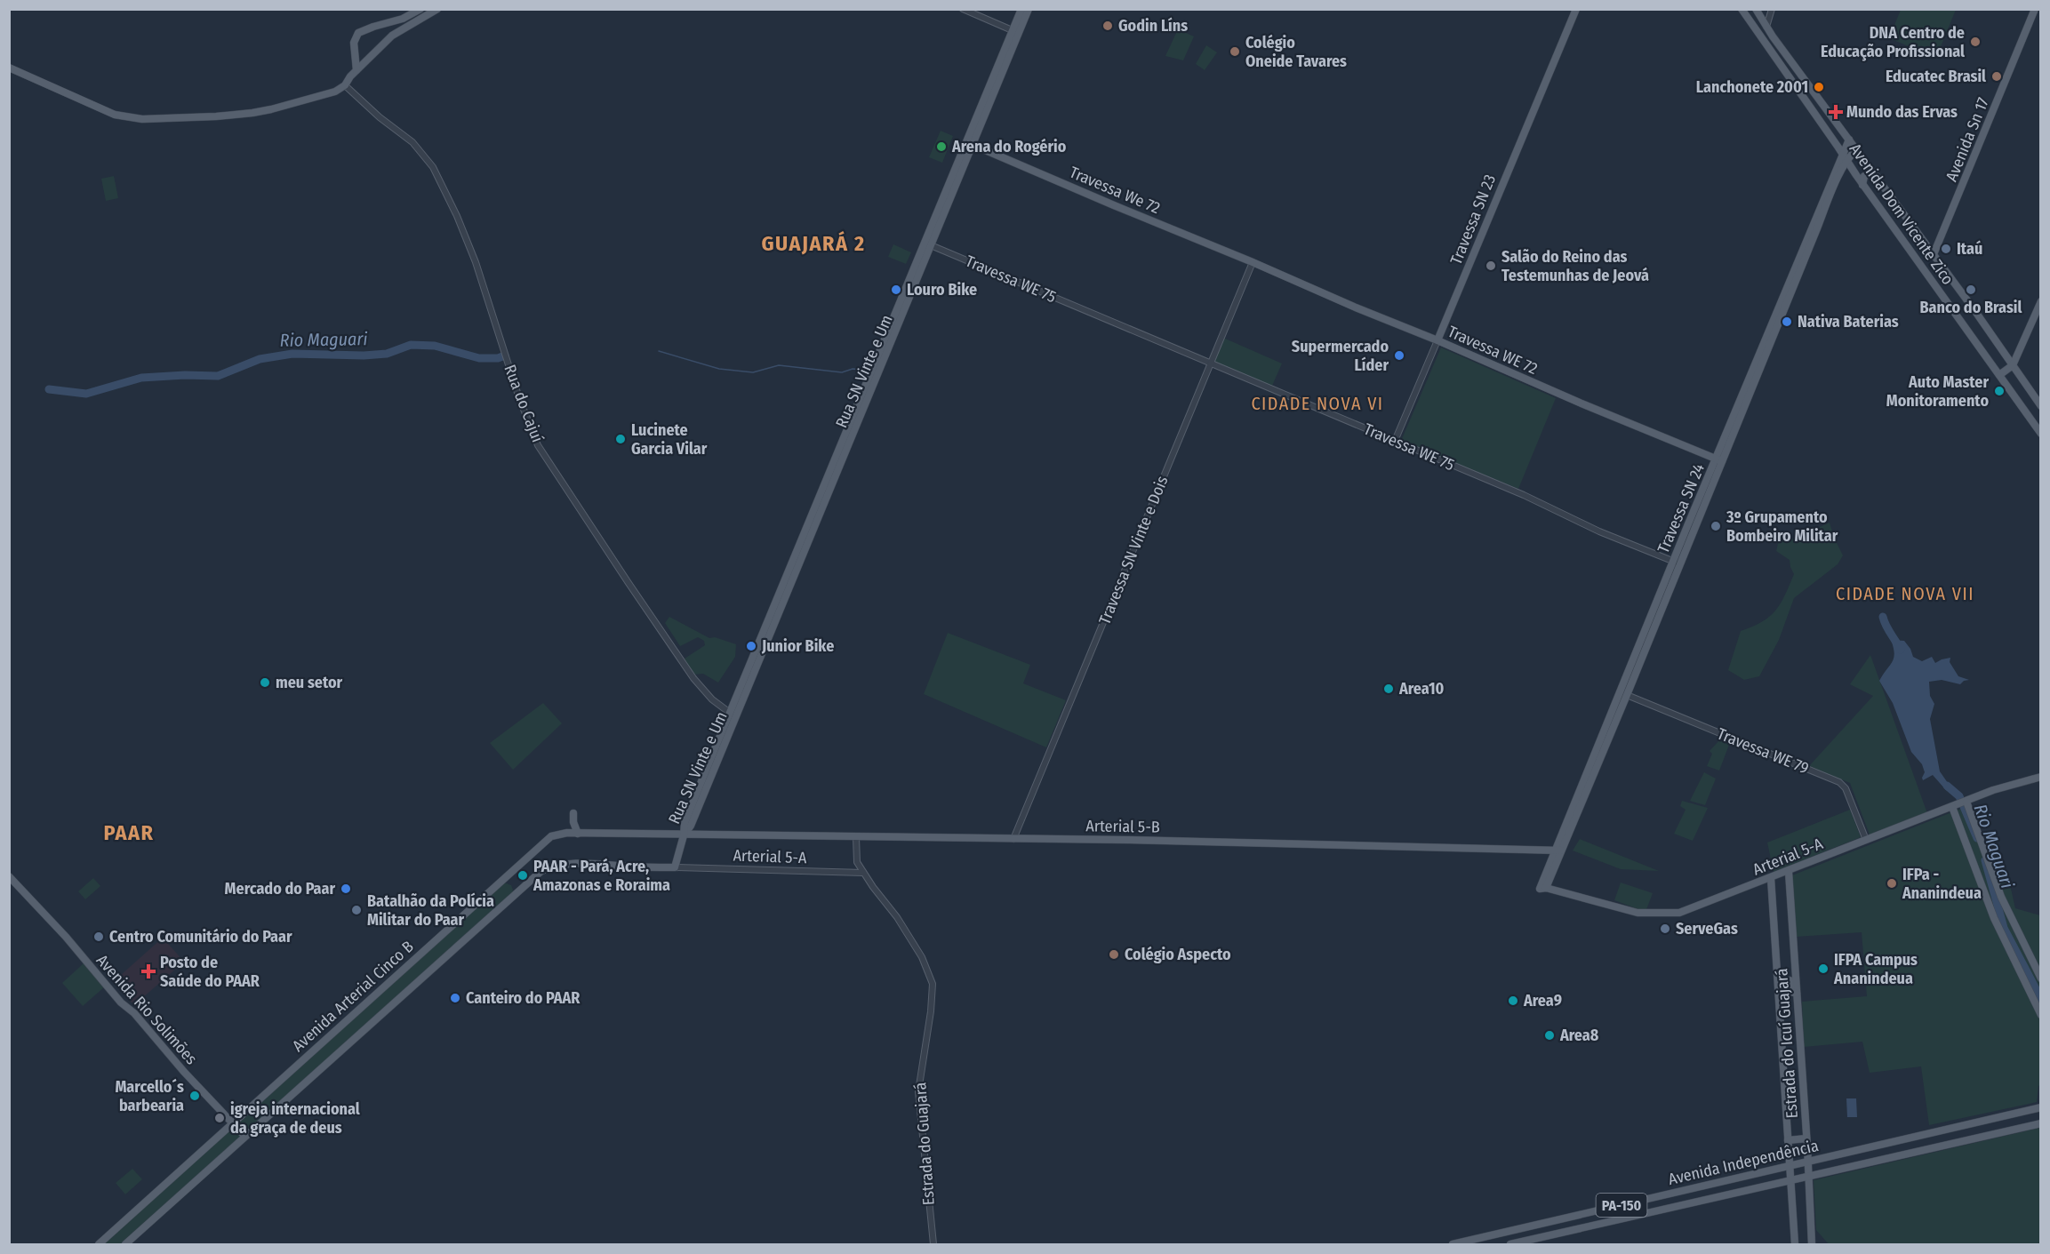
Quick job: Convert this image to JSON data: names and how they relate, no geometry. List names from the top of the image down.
{
  "streets": {
    "main road": [
      "Avenida Sn 17",
      "Travessa We 72",
      "Avenida Dom Vicente Zico",
      "Travessa SN 23",
      "Travessa WE 72",
      "Rua SN Vinte e Um",
      "Travessa SN 24",
      "Arterial 5-B",
      "Arterial 5-A",
      "Avenida Arterial Cinco B",
      "Avenida Rio Solimões",
      "Estrada do Icuí Guajará",
      "Avenida Independência",
      "PA-150"
    ],
    "street": [
      "Travessa WE 75",
      "Rua do Cajuí",
      "Travessa SN Vinte e Dois",
      "Travessa WE 79",
      "Estrada do Guajará"
    ]
  },
  "crossings": [
    ["Avenida Sn 17", "Avenida Dom Vicente Zico"],
    ["Travessa We 72", "Travessa WE 72"],
    ["Travessa We 72", "Rua SN Vinte e Um"],
    ["Travessa We 72", "Travessa SN Vinte e Dois"],
    ["Avenida Dom Vicente Zico", "Travessa SN 24"],
    ["Travessa SN 23", "Travessa WE 75"],
    ["Travessa SN 23", "Travessa WE 72"],
    ["Travessa WE 75", "Rua SN Vinte e Um"],
    ["Travessa WE 75", "Travessa SN 24"],
    ["Travessa WE 75", "Travessa SN Vinte e Dois"],
    ["Travessa WE 72", "Travessa SN 24"],
    ["Travessa WE 72", "Travessa SN Vinte e Dois"],
    ["Rua SN Vinte e Um", "Rua do Cajuí"],
    ["Rua SN Vinte e Um", "Arterial 5-B"],
    ["Rua SN Vinte e Um", "Arterial 5-A"],
    ["Rua SN Vinte e Um", "Avenida Arterial Cinco B"],
    ["Travessa SN 24", "Travessa WE 79"],
    ["Travessa SN 24", "Arterial 5-B"],
    ["Travessa SN 24", "Arterial 5-A"],
    ["Travessa SN Vinte e Dois", "Arterial 5-B"],
    ["Travessa WE 79", "Arterial 5-A"],
    ["Arterial 5-B", "Avenida Arterial Cinco B"],
    ["Arterial 5-A", "Estrada do Icuí Guajará"],
    ["Arterial 5-A", "Estrada do Guajará"],
    ["Avenida Arterial Cinco B", "Avenida Rio Solimões"],
    ["Estrada do Icuí Guajará", "Avenida Independência"]
  ],
  "districts": [
    "GUAJARÁ 2",
    "CIDADE NOVA VI",
    "CIDADE NOVA VII",
    "PAAR"
  ],
  "water": ["Rio Maguari"],
  "places": {
    "other": [
      "Godin Líns",
      "DNA Centro de Educação Profissional",
      "Colégio Oneide Tavares",
      "Educatec Brasil",
      "Lanchonete 2001",
      "Arena do Rogério",
      "Itaú",
      "Salão do Reino das Testemunhas de Jeová",
      "Louro Bike",
      "Banco do Brasil",
      "Nativa Baterias",
      "Supermercado Líder",
      "Auto Master Monitoramento",
      "Lucinete Garcia Vilar",
      "3º Grupamento Bombeiro Militar",
      "Junior Bike",
      "meu setor",
      "Area10",
      "PAAR - Pará, Acre, Amazonas e Roraima",
      "IFPa - Ananindeua",
      "Mercado do Paar",
      "Batalhão da Polícia Militar do Paar",
      "ServeGas",
      "Centro Comunitário do Paar",
      "Colégio Aspecto",
      "IFPA Campus Ananindeua",
      "Canteiro do PAAR",
      "Area9",
      "Area8",
      "Marcello´s barbearia",
      "igreja internacional da graça de deus"
    ],
    "health": ["Mundo das Ervas", "Posto de Saúde do PAAR"]
  }
}
